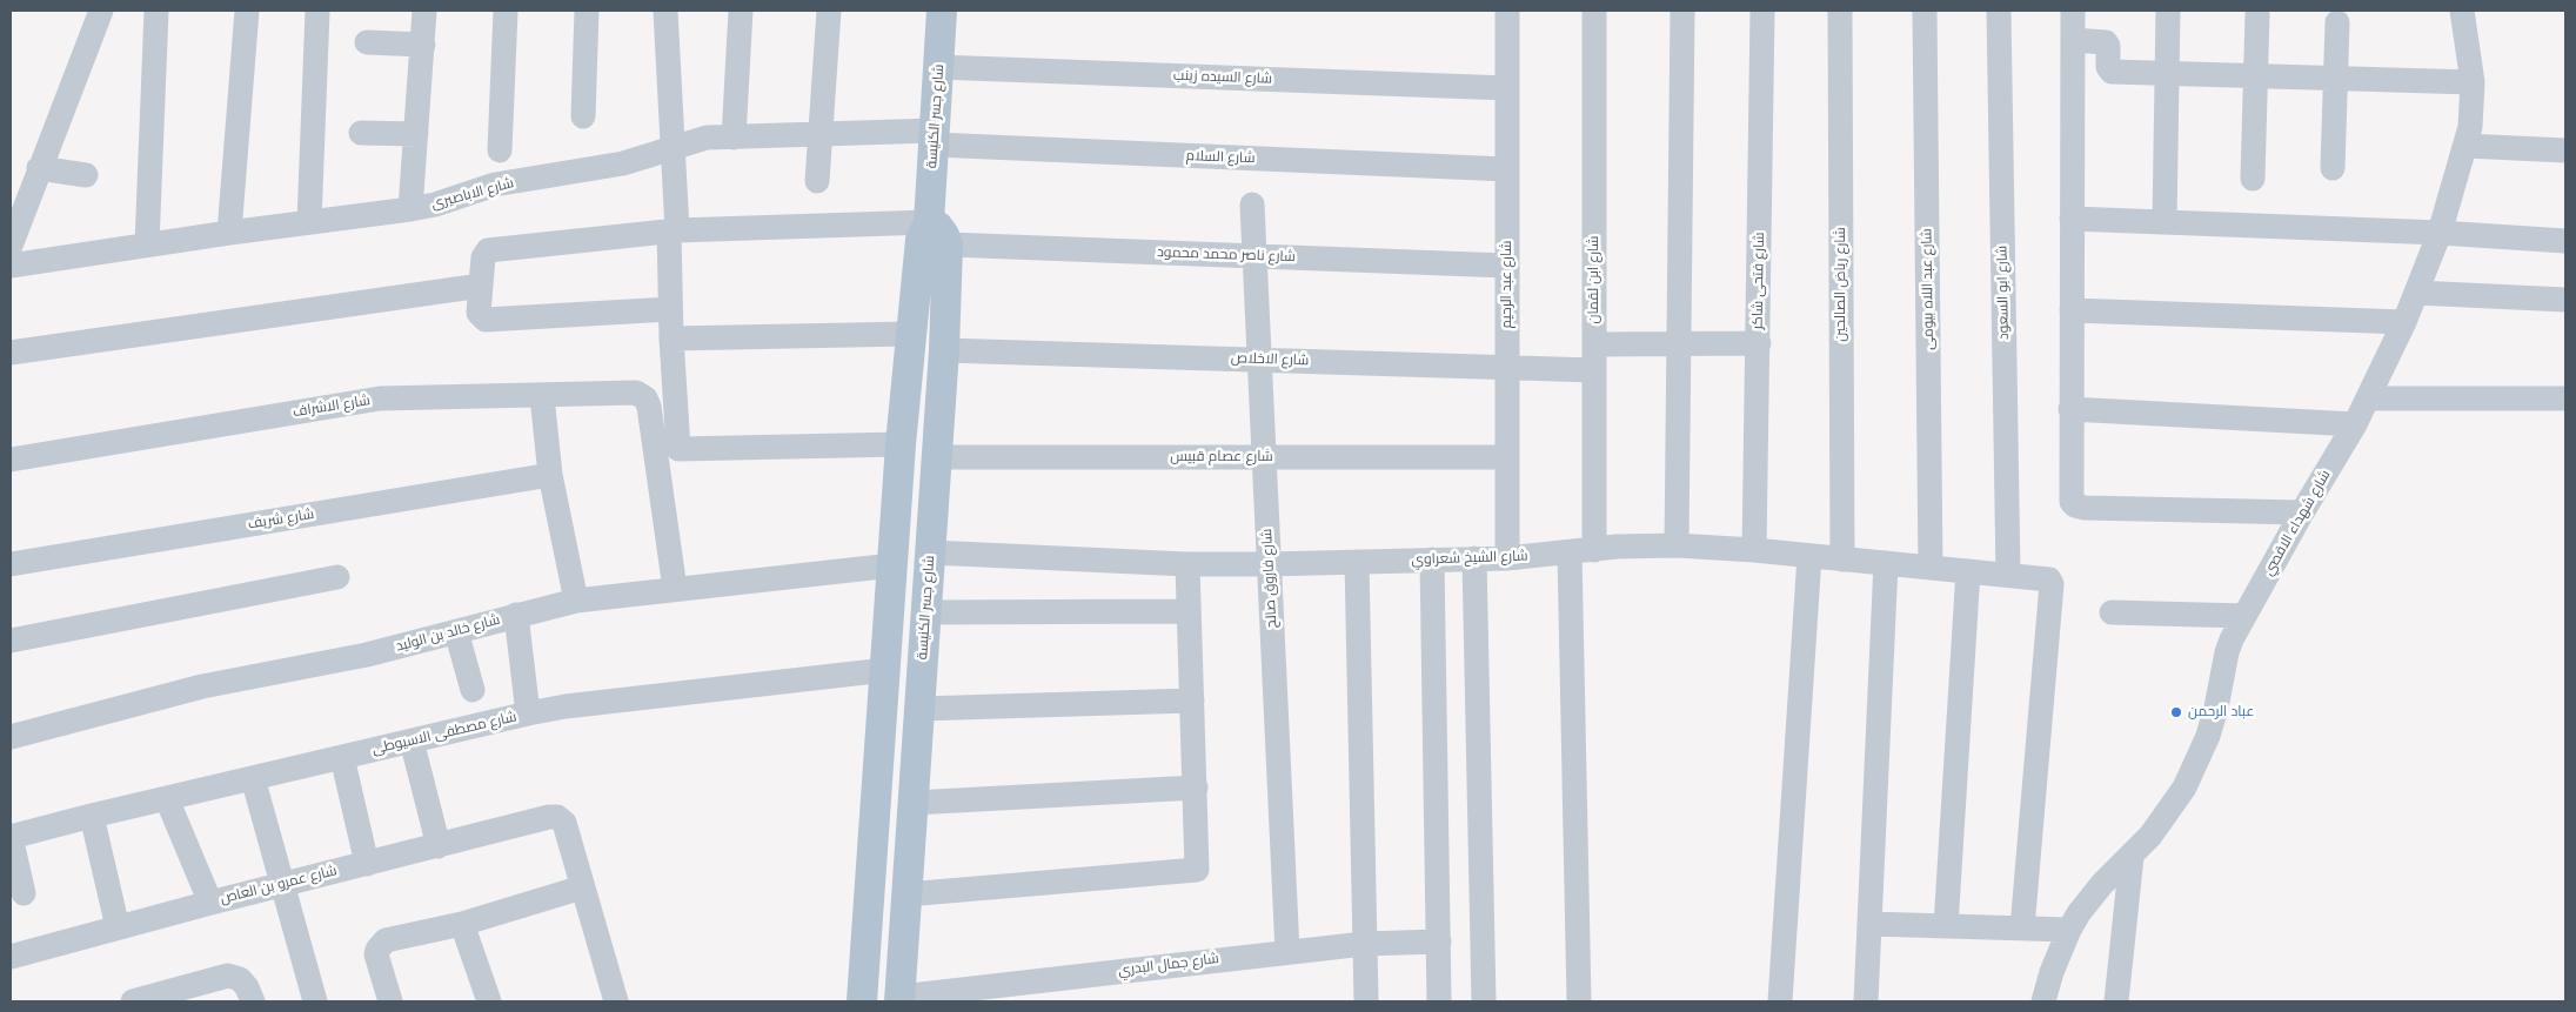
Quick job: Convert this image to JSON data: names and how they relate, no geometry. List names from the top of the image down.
{
  "streets": {
    "main road": ["شارع جسر الكنيسة"],
    "street": [
      "شارع السيده زينب",
      "شارع السلام",
      "شارع الاباصيرى",
      "شارع ناصر محمد محمود",
      "شارع ابن لقمان",
      "شارع فتحى شاكر",
      "شارع عبد الرحيم",
      "شارع رياض الصالحين",
      "شارع عبد اللاه بيومى",
      "شارع ابو السعود",
      "شارع الاخلاص",
      "شارع الاشراف",
      "شارع عصام قبيس",
      "شارع شريف",
      "شارع شهداء الاقصي",
      "شارع الشيخ شعراوي",
      "شارع فاروق صالح",
      "شارع خالد بن الوليد",
      "شارع مصطفى الاسيوطى",
      "شارع عمرو بن العاص",
      "شارع جمال البدري"
    ]
  },
  "crossings": [
    ["شارع السيده زينب", "شارع جسر الكنيسة"],
    ["شارع السيده زينب", "شارع عبد الرحيم"],
    ["شارع جسر الكنيسة", "شارع السلام"],
    ["شارع جسر الكنيسة", "شارع الاباصيرى"],
    ["شارع جسر الكنيسة", "شارع ناصر محمد محمود"],
    ["شارع جسر الكنيسة", "شارع الاخلاص"],
    ["شارع جسر الكنيسة", "شارع عصام قبيس"],
    ["شارع جسر الكنيسة", "شارع الشيخ شعراوي"],
    ["شارع جسر الكنيسة", "شارع خالد بن الوليد"],
    ["شارع جسر الكنيسة", "شارع مصطفى الاسيوطى"],
    ["شارع جسر الكنيسة", "شارع جمال البدري"],
    ["شارع السلام", "شارع الاباصيرى"],
    ["شارع السلام", "شارع عبد الرحيم"],
    ["شارع ناصر محمد محمود", "شارع عبد الرحيم"],
    ["شارع ناصر محمد محمود", "شارع فاروق صالح"],
    ["شارع ابن لقمان", "شارع الاخلاص"],
    ["شارع ابن لقمان", "شارع الشيخ شعراوي"],
    ["شارع فتحى شاكر", "شارع الشيخ شعراوي"],
    ["شارع عبد الرحيم", "شارع الاخلاص"],
    ["شارع عبد الرحيم", "شارع عصام قبيس"],
    ["شارع عبد الرحيم", "شارع الشيخ شعراوي"],
    ["شارع رياض الصالحين", "شارع الشيخ شعراوي"],
    ["شارع عبد اللاه بيومى", "شارع الشيخ شعراوي"],
    ["شارع ابو السعود", "شارع الشيخ شعراوي"],
    ["شارع الاخلاص", "شارع فاروق صالح"],
    ["شارع الاشراف", "شارع خالد بن الوليد"],
    ["شارع عصام قبيس", "شارع فاروق صالح"],
    ["شارع الشيخ شعراوي", "شارع فاروق صالح"],
    ["شارع فاروق صالح", "شارع جمال البدري"]
  ],
  "places": ["عباد الرحمن"]
}
